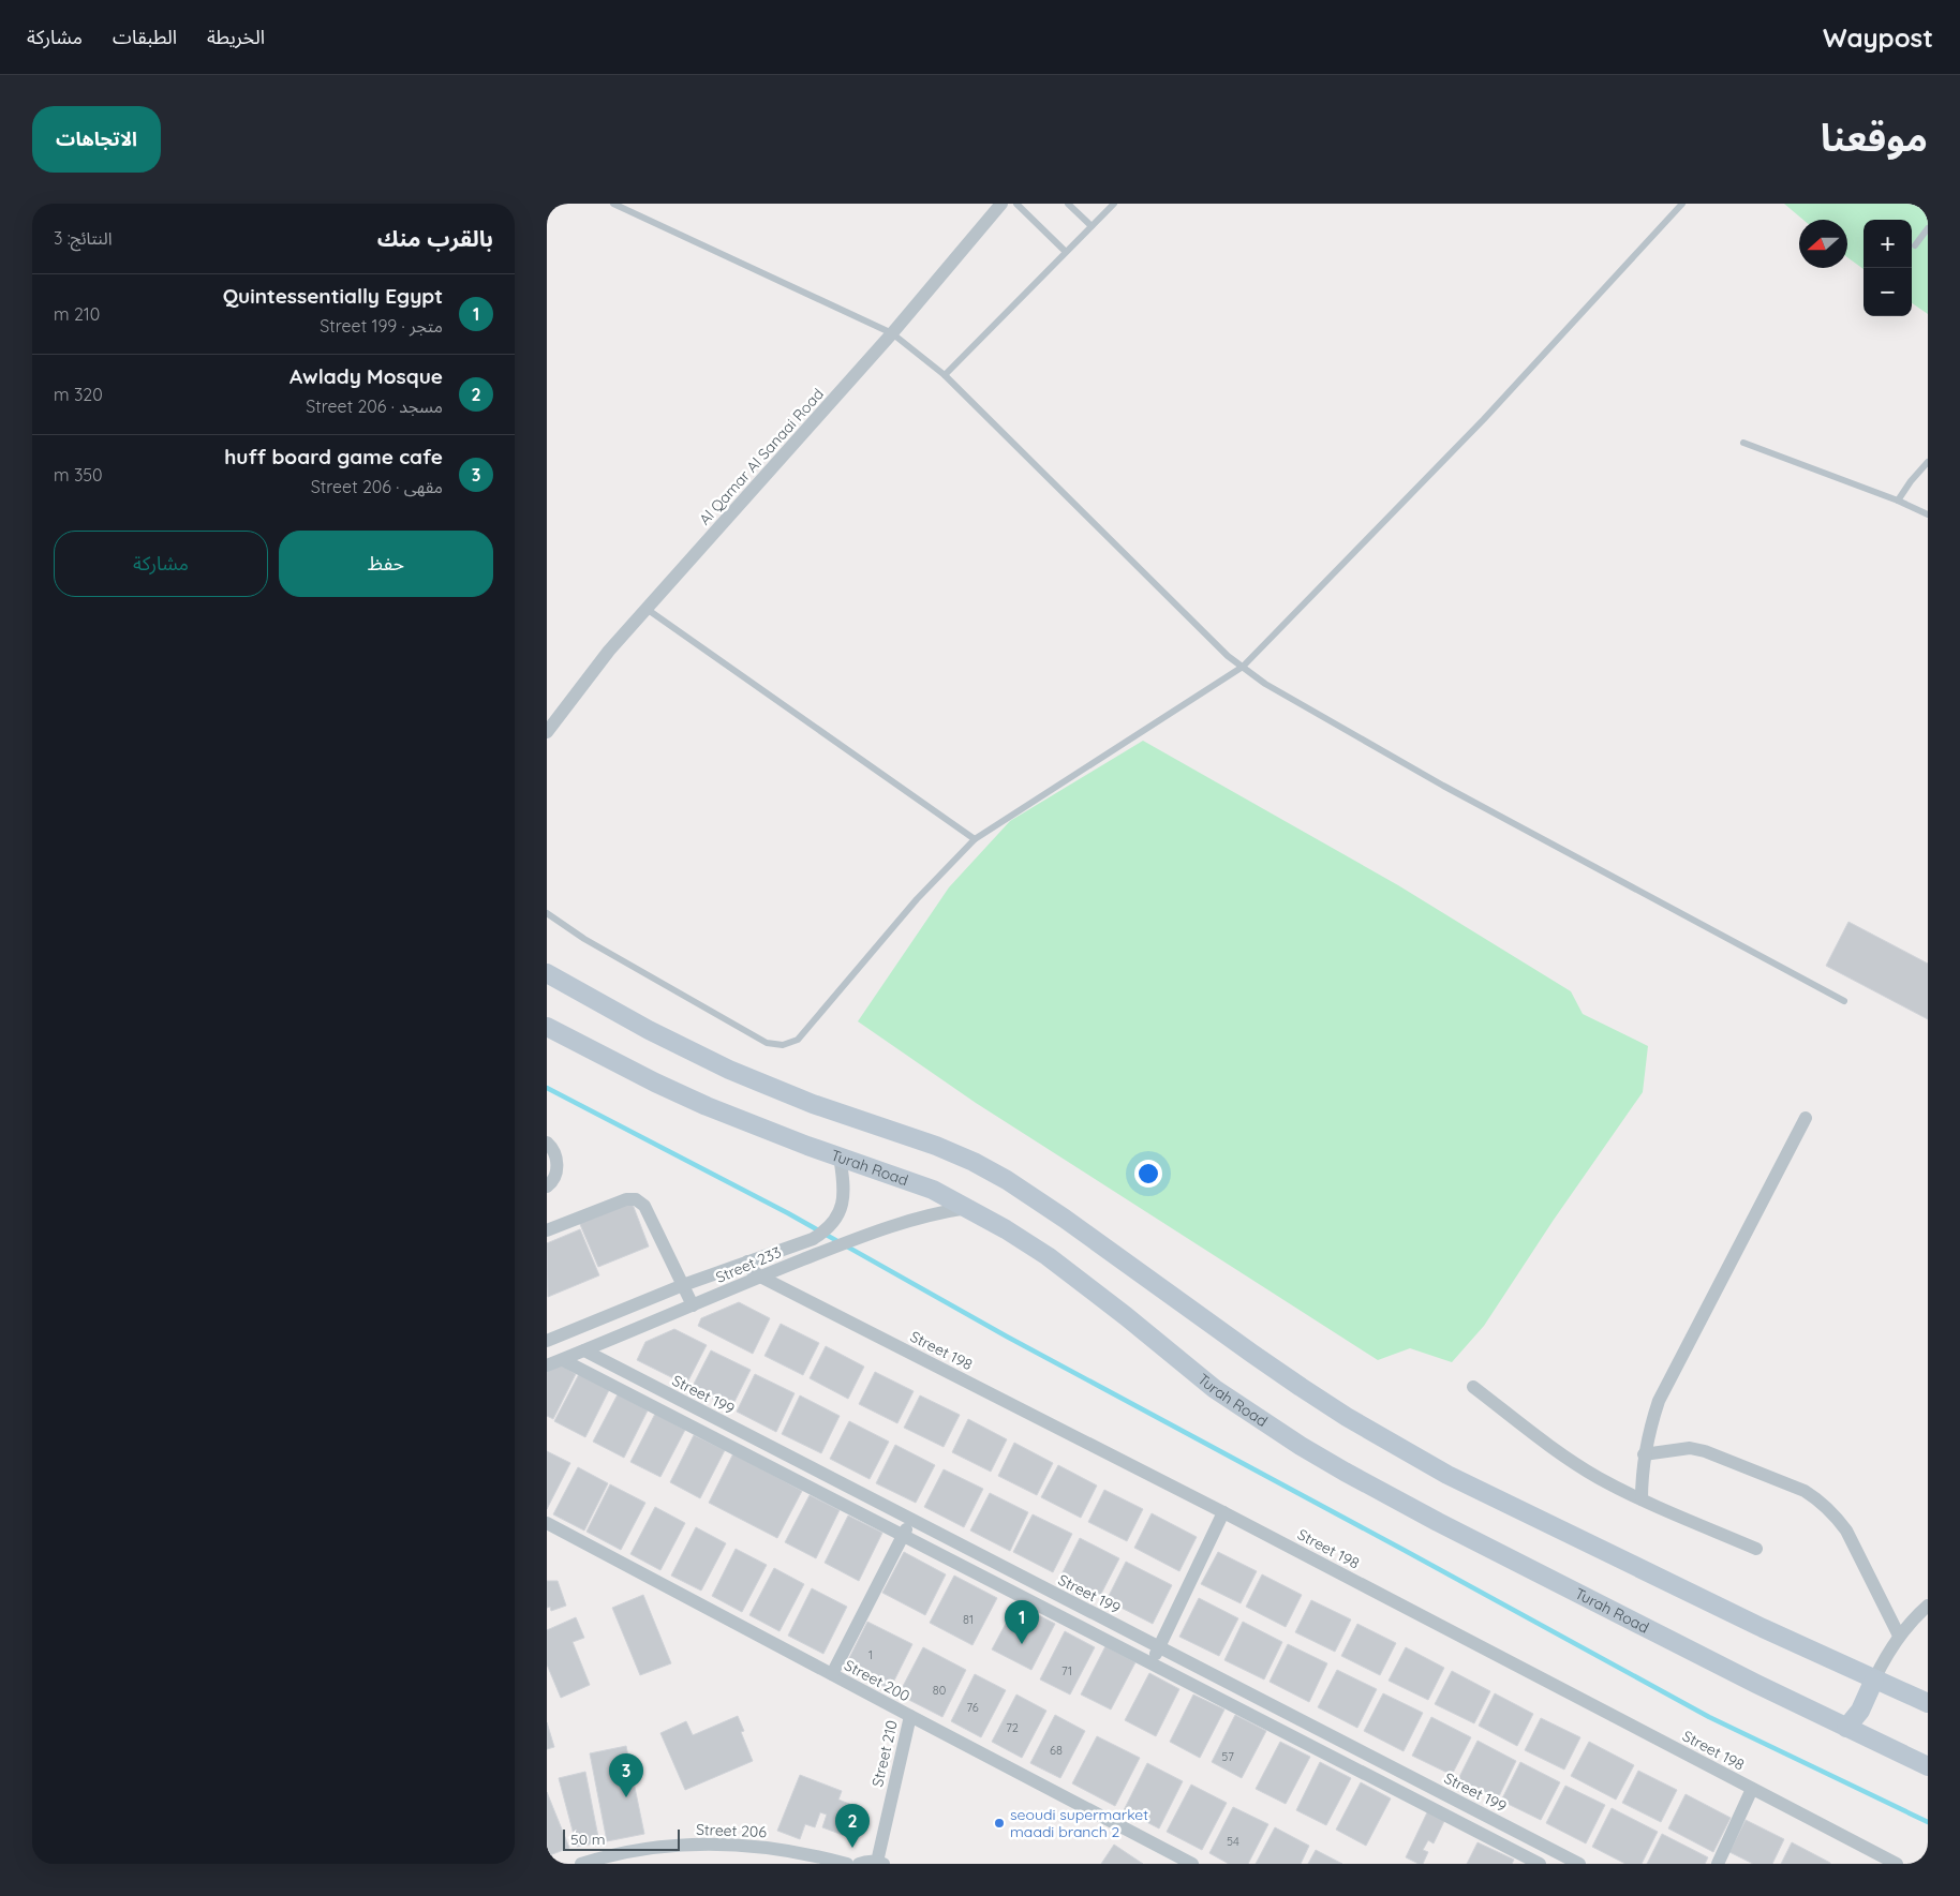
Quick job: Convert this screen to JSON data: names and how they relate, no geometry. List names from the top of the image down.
{
  "streets": {
    "main road": ["Turah Road"],
    "street": [
      "Al Qamar Al Sanaai Road",
      "Street 233",
      "Street 198",
      "Street 199",
      "Street 200",
      "Street 210",
      "Street 206"
    ]
  },
  "crossings": [
    ["Turah Road", "Street 233"],
    ["Street 233", "Street 198"],
    ["Street 233", "Street 199"],
    ["Street 200", "Street 210"]
  ],
  "places": ["seoudi supermarket maadi branch 2"],
  "house_numbers": [
    "81",
    "1",
    "71",
    "80",
    "76",
    "72",
    "68",
    "57",
    "54"
  ],
  "scale_bar": "50 m",
  "north": "left",
  "page": {
    "header": "Waypost",
    "nav": ["الخريطة", "الطبقات", "مشاركة"],
    "title": "موقعنا",
    "buttons": [
      "الاتجاهات",
      ["حفظ", "مشاركة"]
    ],
    "heading": ["بالقرب منك", "النتائج: 3"],
    "map_buttons": ["+", "−"],
    "list": [
      {
        "mark": "1",
        "name": "Quintessentially Egypt",
        "note": "متجر · Street 199",
        "value": "210 m"
      },
      {
        "mark": "2",
        "name": "Awlady Mosque",
        "note": "مسجد · Street 206",
        "value": "320 m"
      },
      {
        "mark": "3",
        "name": "huff board game cafe",
        "note": "مقهى · Street 206",
        "value": "350 m"
      }
    ],
    "pins": ["1", "3", "2"],
    "scale": "50 m"
  }
}
